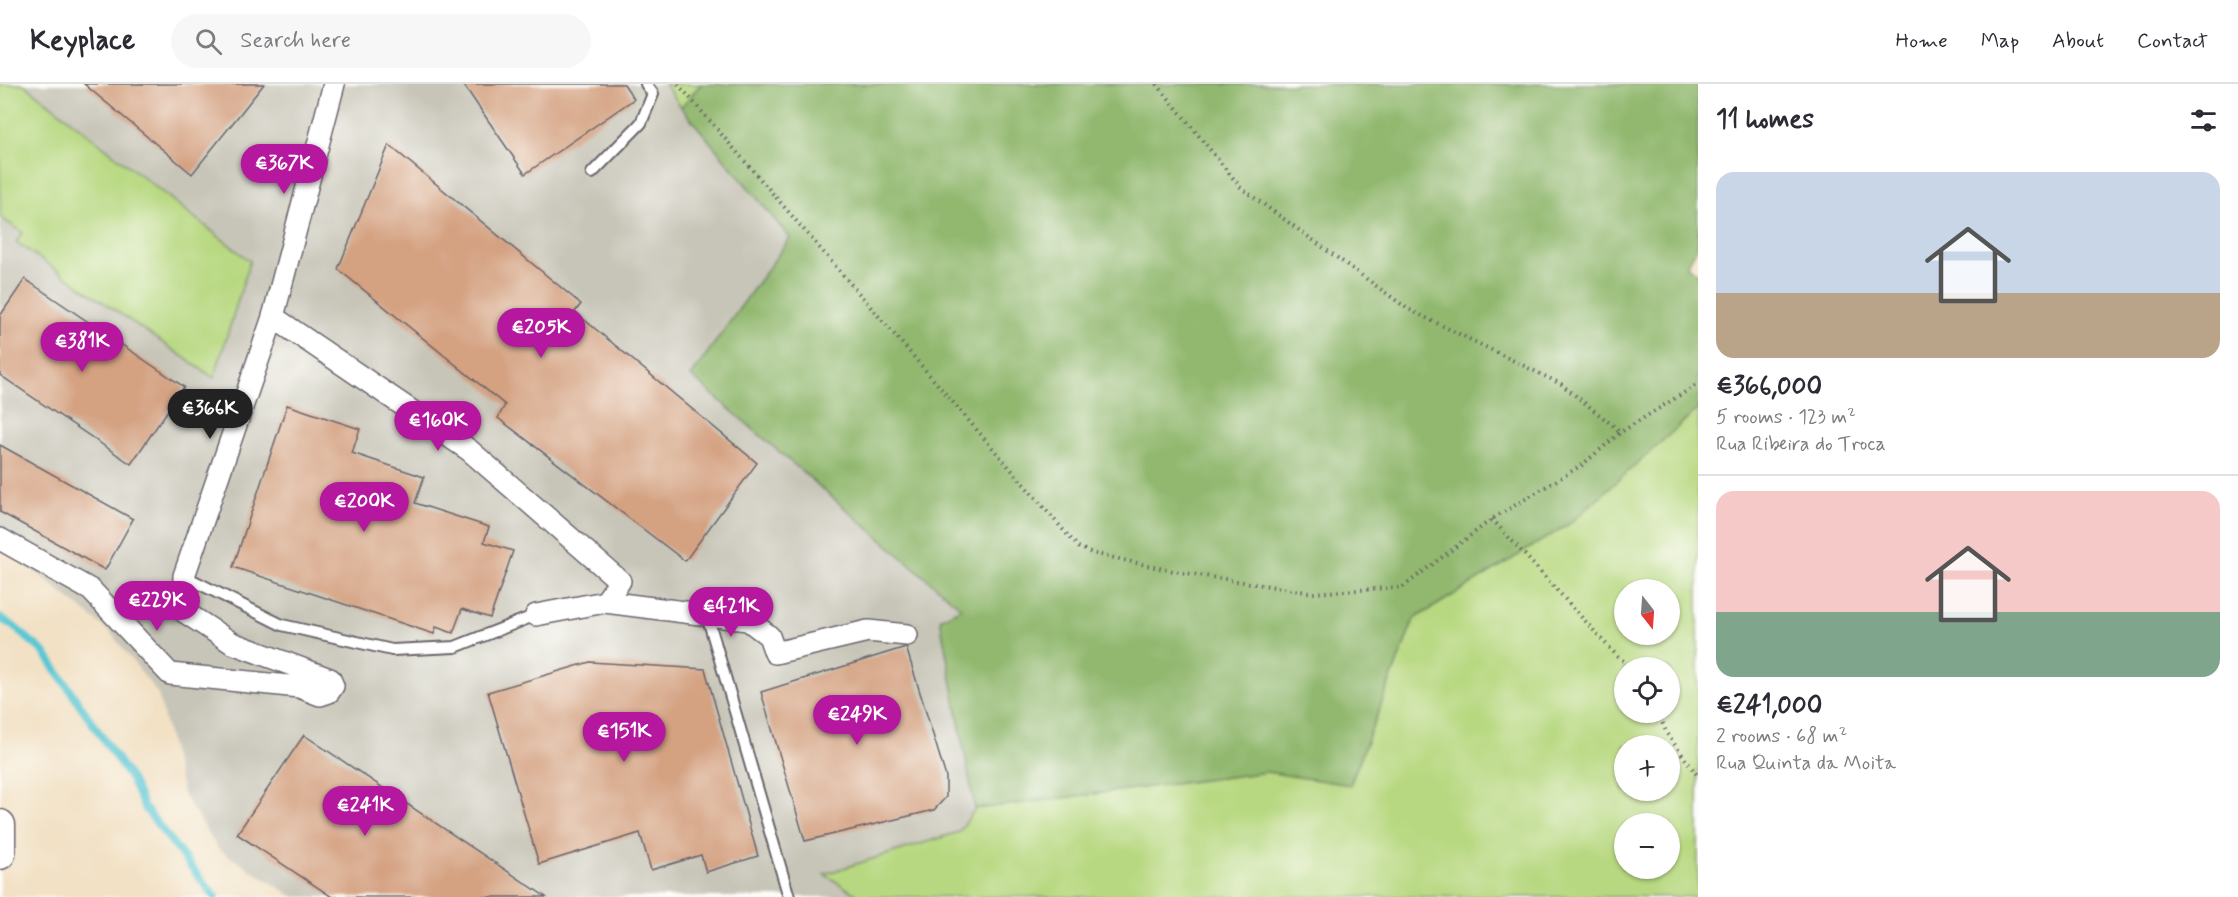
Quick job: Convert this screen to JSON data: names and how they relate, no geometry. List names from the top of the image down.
{
  "north": "bottom",
  "page": {
    "header": "Keyplace",
    "search": "Search here",
    "nav": [
      "Home",
      "Map",
      "About",
      "Contact"
    ],
    "heading": "11 homes",
    "price": [
      "€367K",
      "€205K",
      "€381K",
      "€366K",
      "€160K",
      "€200K",
      "€229K",
      "€421K",
      "€249K",
      "€151K",
      "€241K"
    ],
    "list": [
      {
        "name": "€366,000",
        "note": "5 rooms · 123 m² · Rua Ribeira do Troca"
      },
      {
        "name": "€241,000",
        "note": "2 rooms · 68 m² · Rua Quinta da Moita"
      }
    ],
    "map_buttons": ["+", "−"]
  }
}
